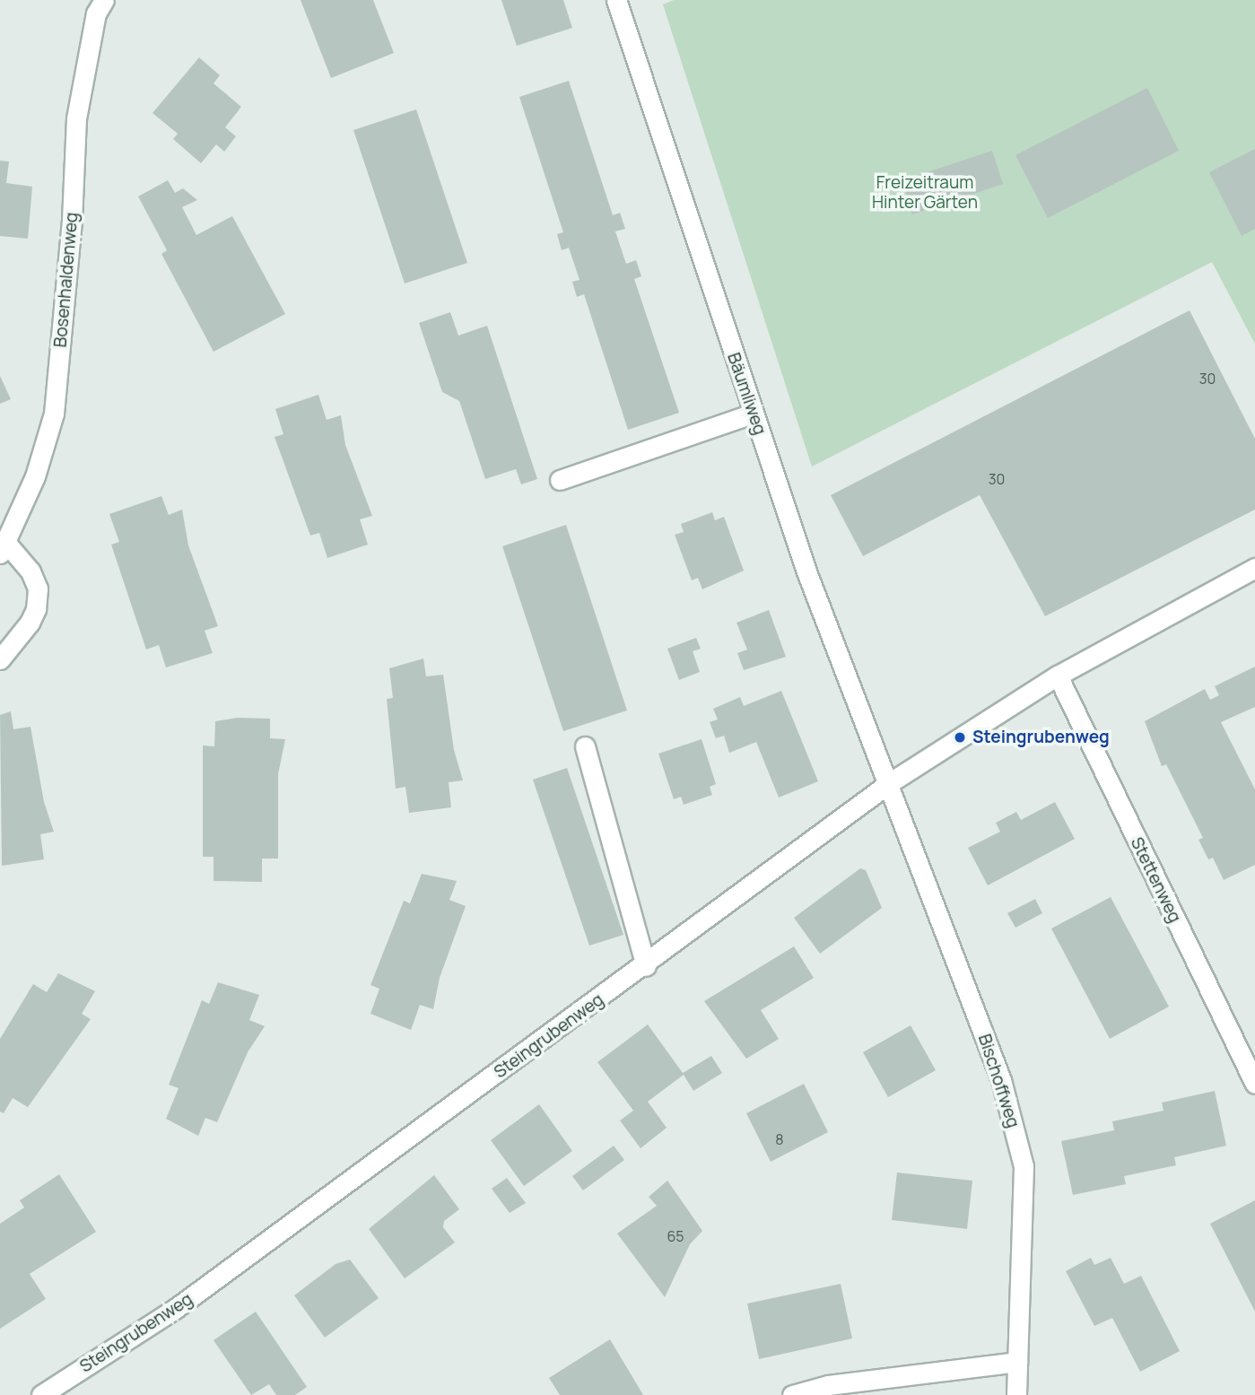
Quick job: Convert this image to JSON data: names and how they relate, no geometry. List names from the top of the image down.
{
  "streets": {
    "street": [
      "Bosenhaldenweg",
      "Bäumliweg",
      "Stettenweg",
      "Steingrubenweg",
      "Bischoffweg"
    ]
  },
  "crossings": [
    ["Bäumliweg", "Steingrubenweg"],
    ["Bäumliweg", "Bischoffweg"],
    ["Stettenweg", "Steingrubenweg"],
    ["Steingrubenweg", "Bischoffweg"]
  ],
  "parks": ["Freizeitraum Hinter Gärten"],
  "places": ["Steingrubenweg"],
  "house_numbers": [
    "30",
    "30",
    "8",
    "65"
  ]
}
